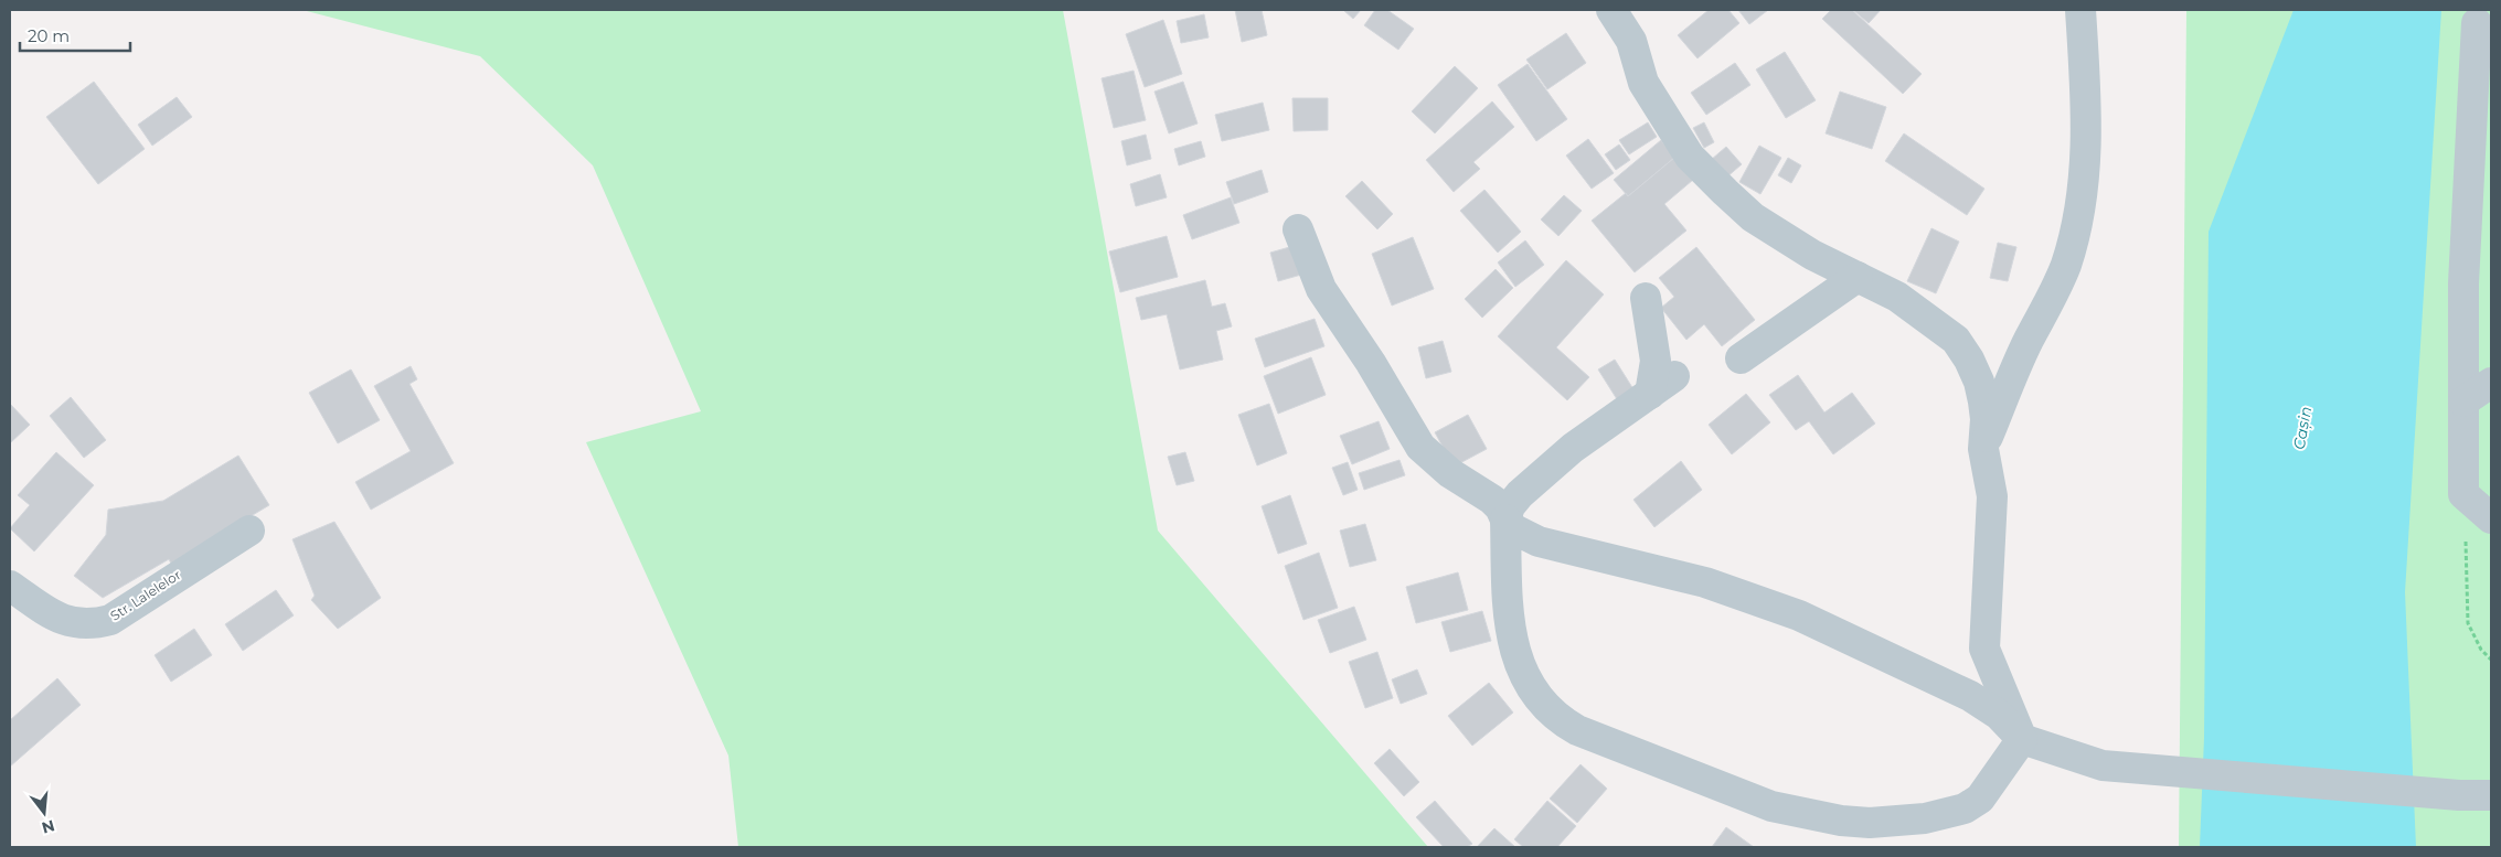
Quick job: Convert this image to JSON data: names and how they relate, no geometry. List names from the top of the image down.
{
  "streets": {
    "street": ["Str. Lalelelor"]
  },
  "water": ["Cașin"],
  "scale_bar": "20 m",
  "north": "bottom"
}
